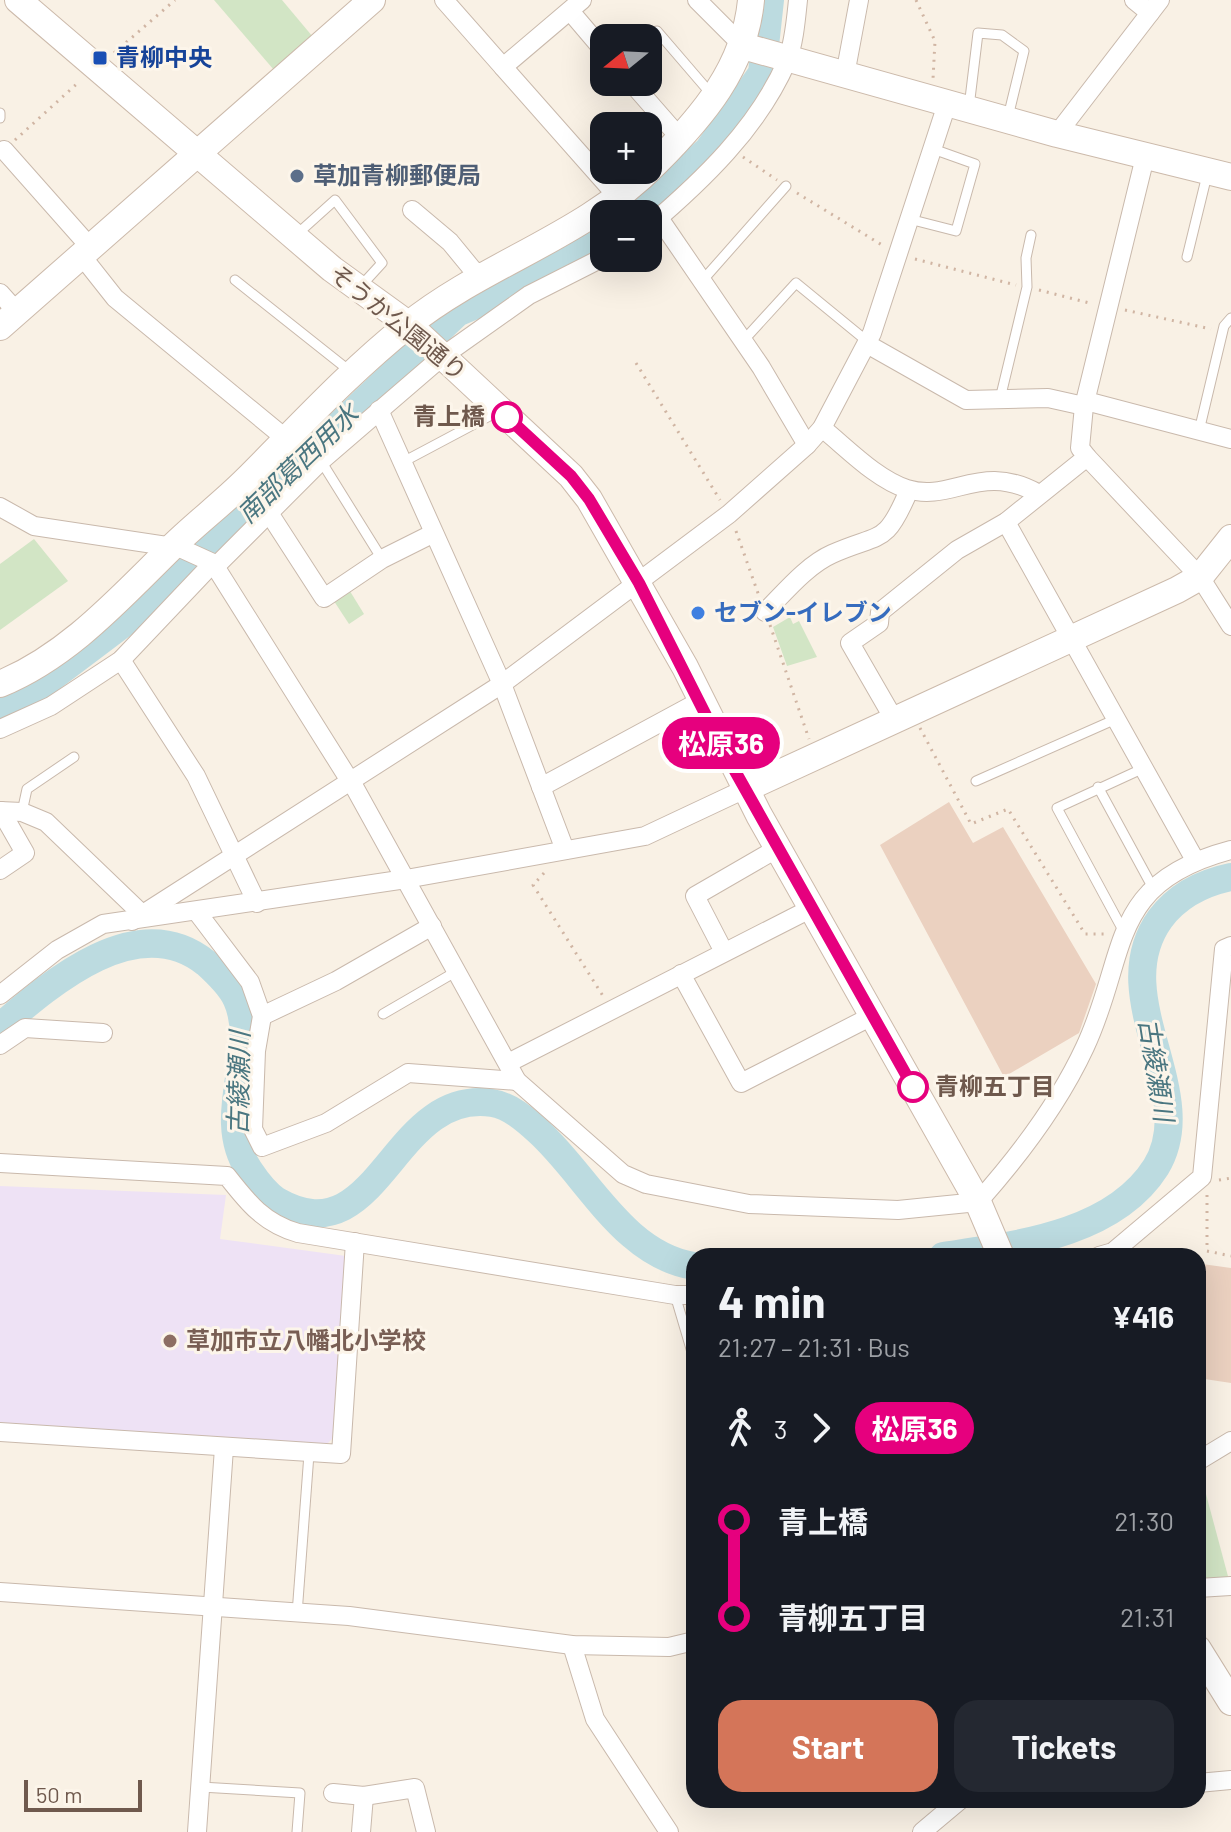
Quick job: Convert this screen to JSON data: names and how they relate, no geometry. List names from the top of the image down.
{
  "streets": {
    "street": ["そうか公園通り"]
  },
  "water": ["南部葛西用水", "古綾瀬川"],
  "places": {
    "transit": ["青柳中央"],
    "other": [
      "草加青柳郵便局",
      "青上橋",
      "セブン-イレブン",
      "青柳五丁目",
      "草加市立八幡北小学校"
    ]
  },
  "lines": ["bus line 松原36"],
  "scale_bar": "50 m",
  "north": "left",
  "page": {
    "on_map": "松原36",
    "map_buttons": ["+", "−"],
    "heading": ["4 min", "21:27 – 21:31 · Bus", "¥416"],
    "legs": ["3", "松原36"],
    "list": [
      {
        "name": "青上橋",
        "value": "21:30"
      },
      {
        "name": "青柳五丁目",
        "value": "21:31"
      }
    ],
    "buttons": ["Start", "Tickets"],
    "scale": "50 m"
  }
}
